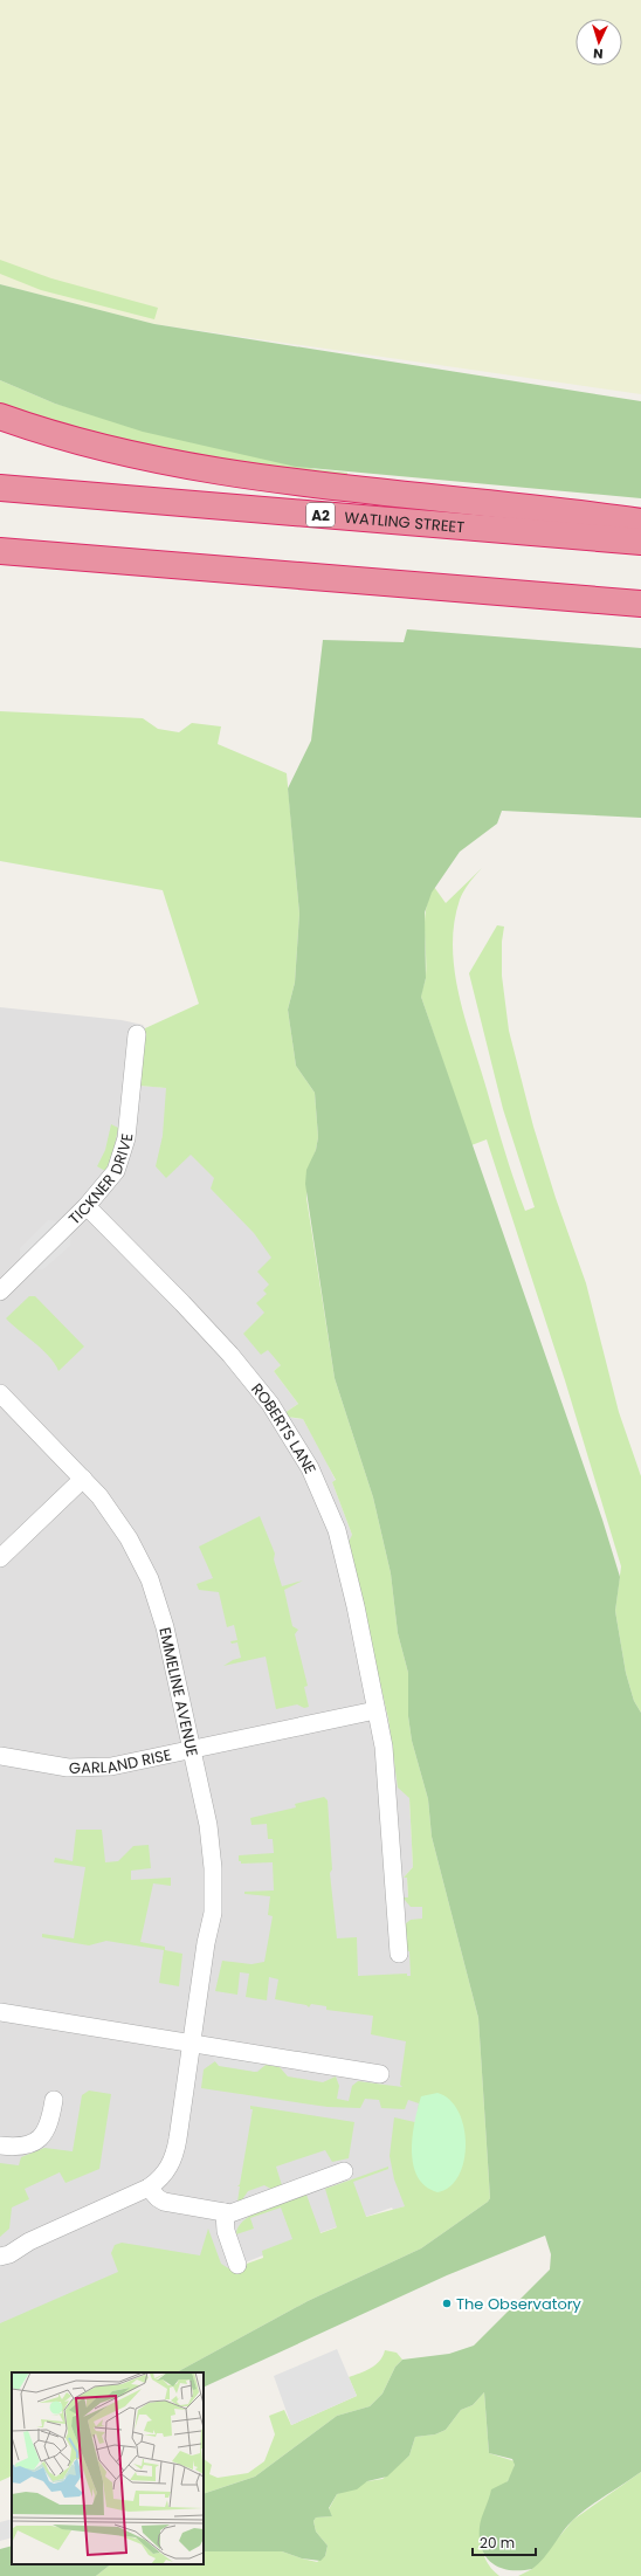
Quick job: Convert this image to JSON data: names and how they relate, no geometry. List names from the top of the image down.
{
  "streets": {
    "highway": ["A2", "WATLING STREET"],
    "street": [
      "TICKNER DRIVE",
      "ROBERTS LANE",
      "EMMELINE AVENUE",
      "GARLAND RISE"
    ]
  },
  "crossings": [
    ["TICKNER DRIVE", "ROBERTS LANE"],
    ["ROBERTS LANE", "GARLAND RISE"],
    ["EMMELINE AVENUE", "GARLAND RISE"]
  ],
  "places": ["The Observatory"],
  "scale_bar": "20 m",
  "north": "bottom"
}
